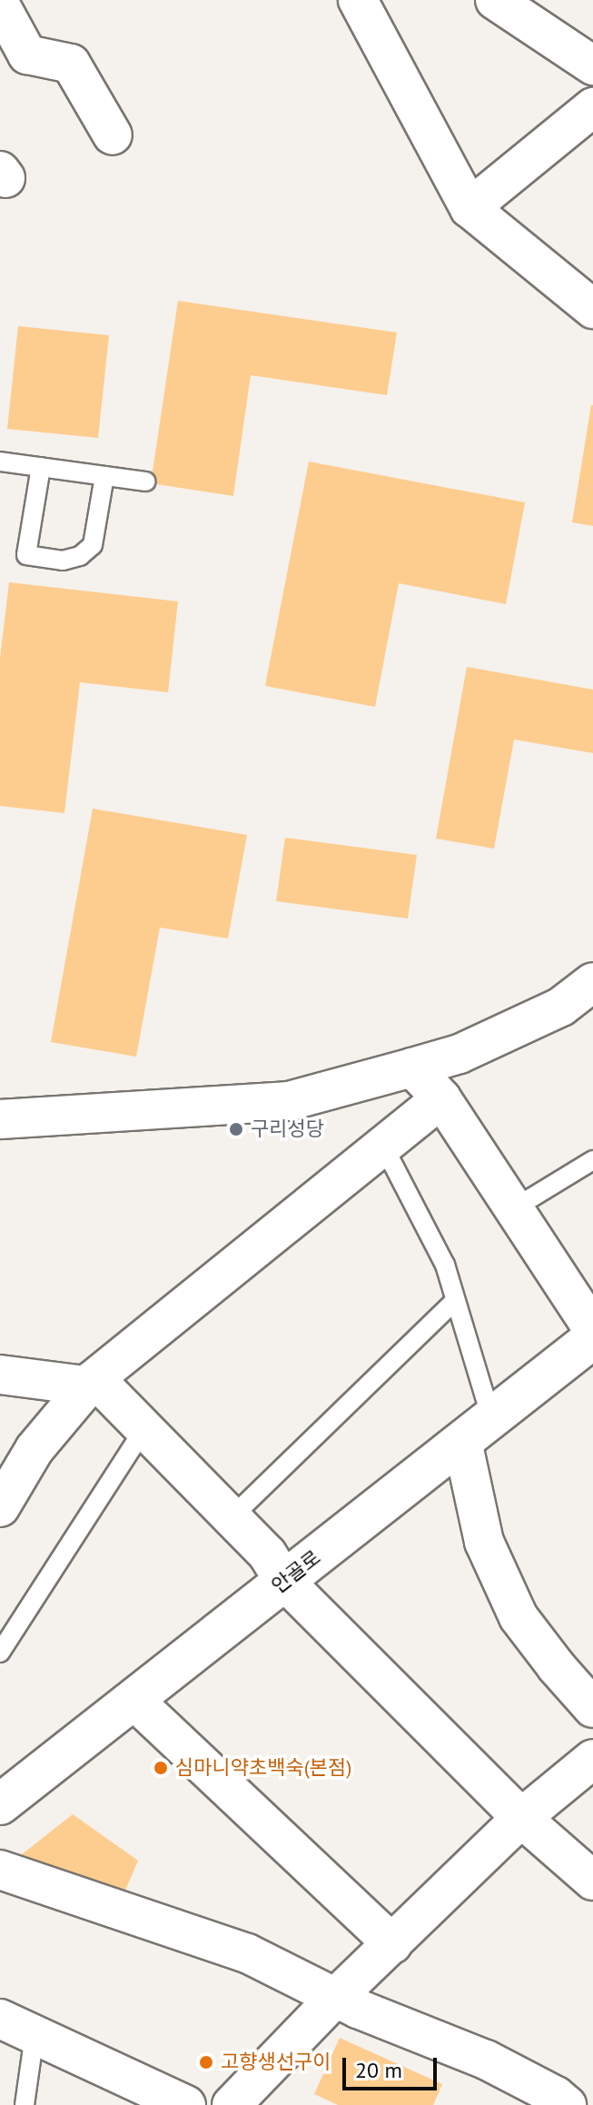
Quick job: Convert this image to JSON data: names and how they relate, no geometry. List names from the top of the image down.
{
  "streets": {
    "street": ["안골로"]
  },
  "places": ["구리성당", "심마니약초백숙(본점)", "고향생선구이"],
  "scale_bar": "20 m"
}
